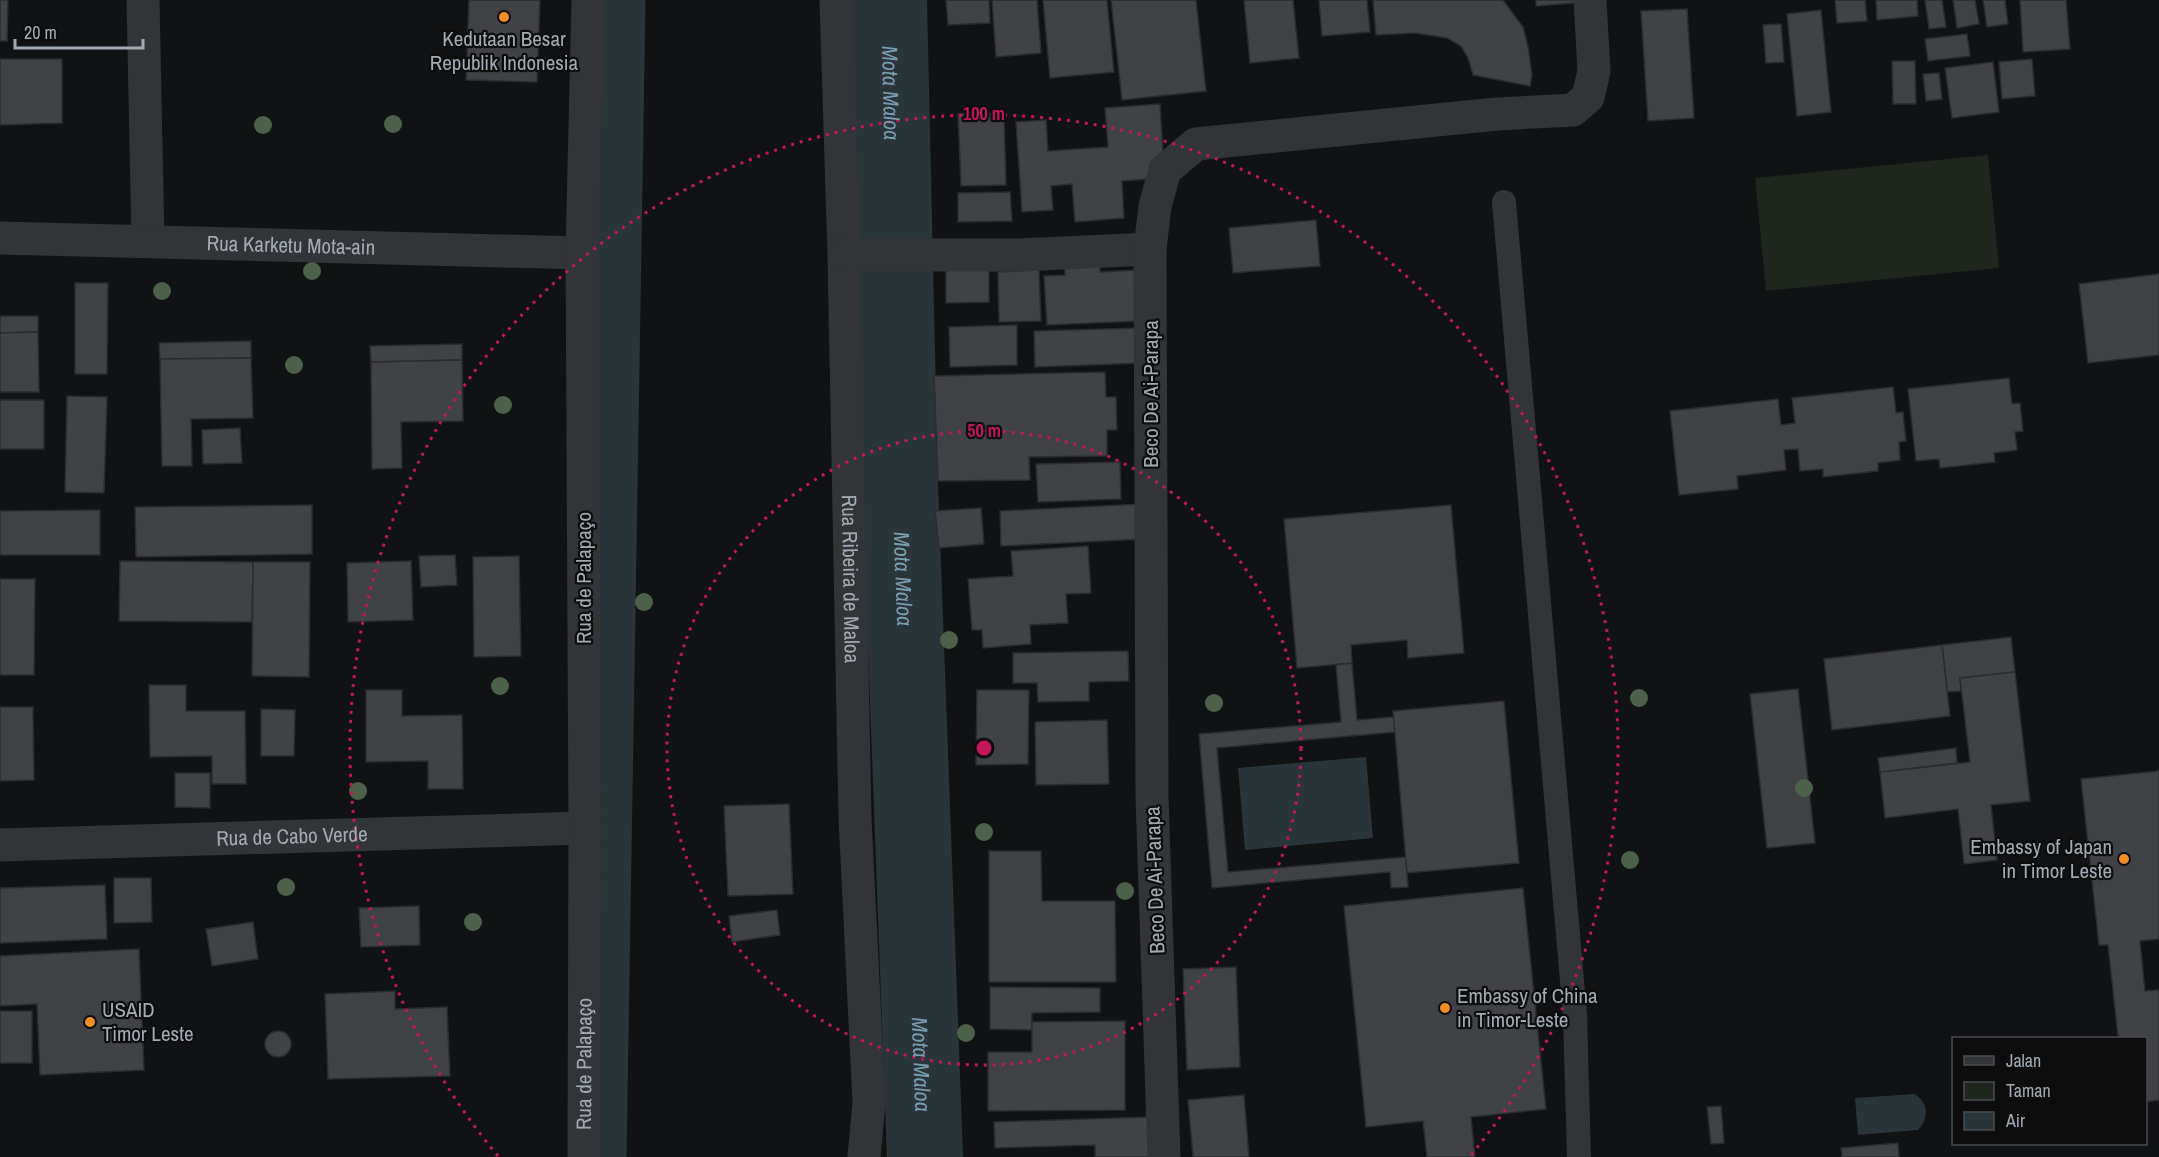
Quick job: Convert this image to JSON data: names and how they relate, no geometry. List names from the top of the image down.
{
  "streets": {
    "street": [
      "Rua Karketu Mota-ain",
      "Beco De Ai-Parapa",
      "Rua de Palapaço",
      "Rua Ribeira de Maloa",
      "Rua de Cabo Verde"
    ]
  },
  "crossings": [
    ["Rua Karketu Mota-ain", "Rua de Palapaço"],
    ["Rua de Palapaço", "Rua de Cabo Verde"]
  ],
  "water": ["Mota Maloa"],
  "places": [
    "Kedutaan Besar Republik Indonesia",
    "Embassy of Japan in Timor Leste",
    "Embassy of China in Timor-Leste",
    "USAID Timor Leste"
  ],
  "legend": ["Jalan", "Taman", "Air"],
  "scale_bar": "20 m",
  "rings": ["100 m", "50 m"]
}
